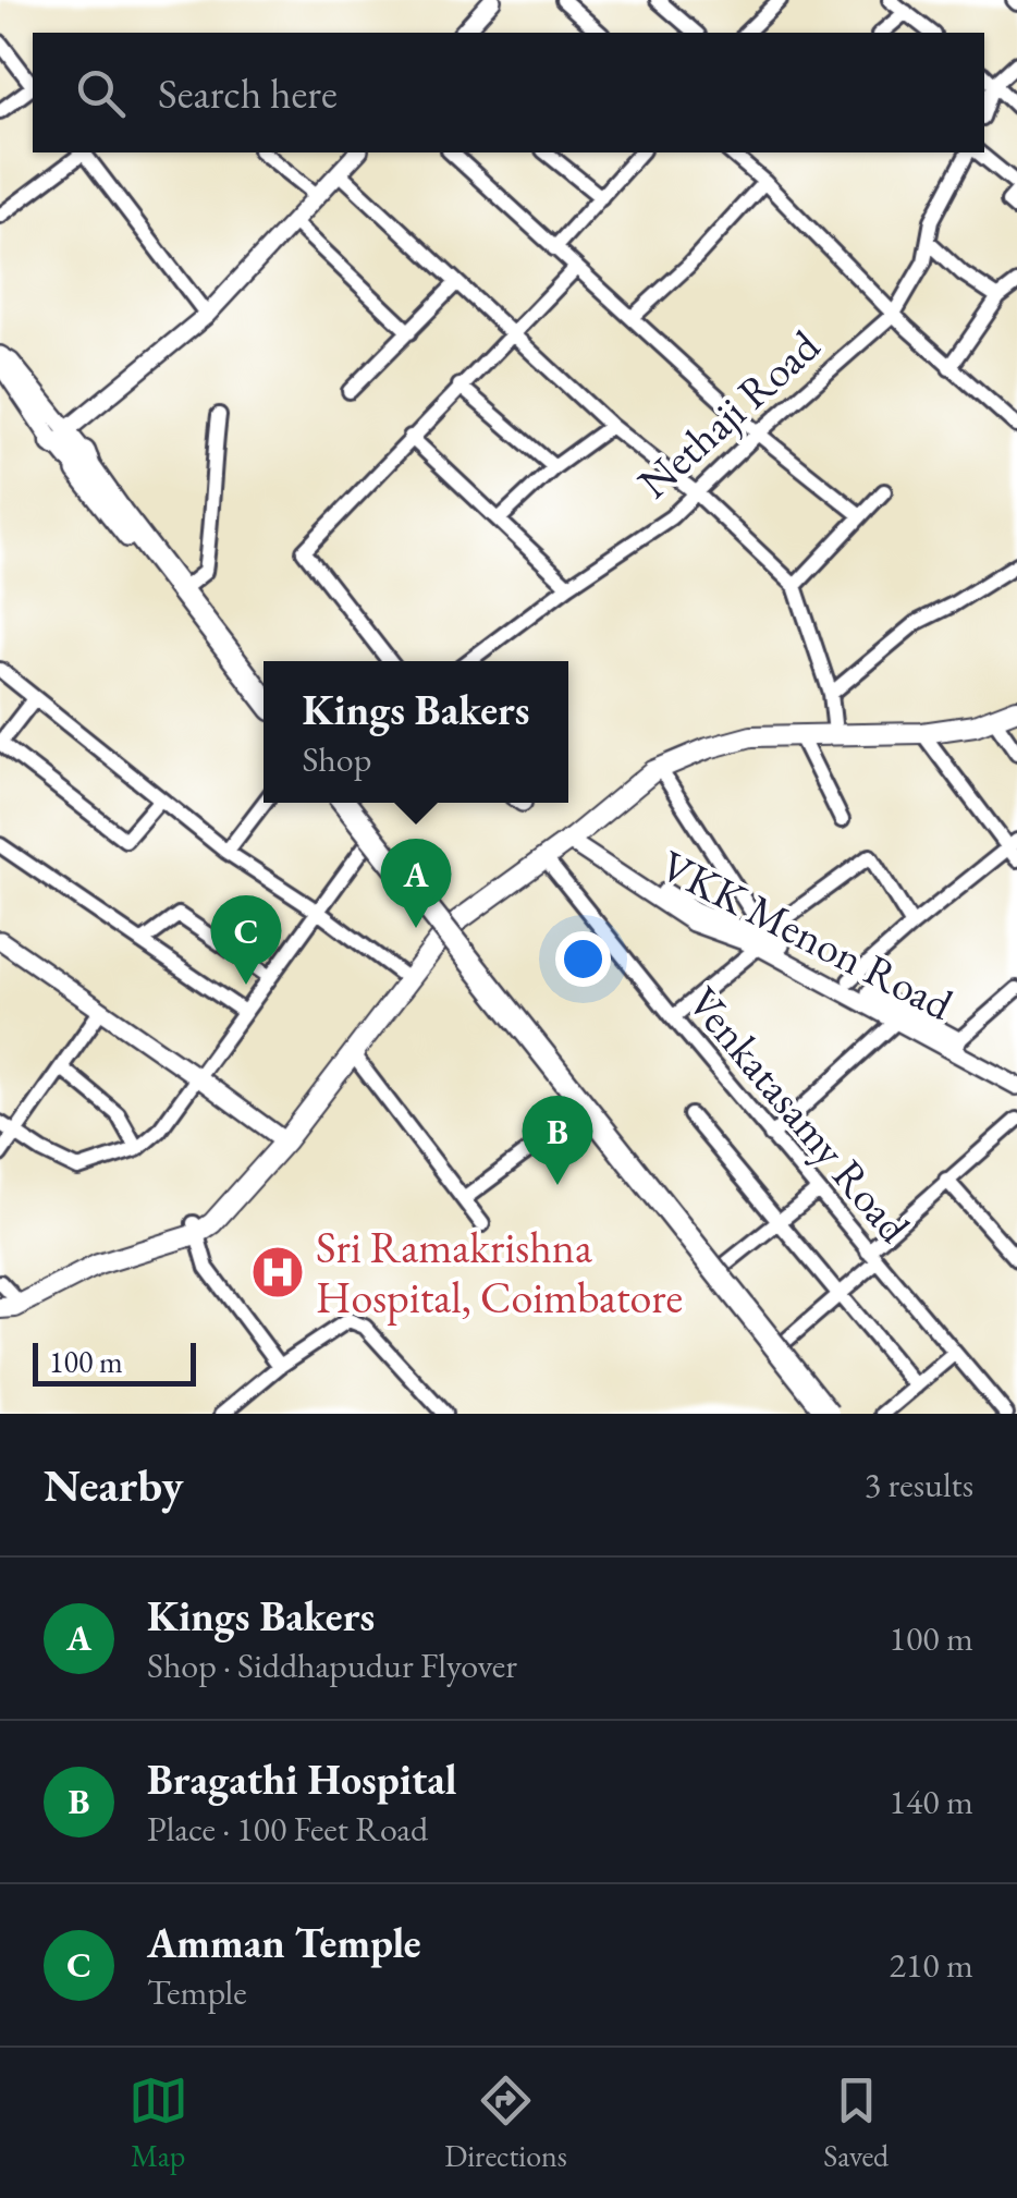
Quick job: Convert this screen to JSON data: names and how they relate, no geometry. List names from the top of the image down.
{
  "streets": {
    "street": ["Nethaji Road", "VKK Menon Road", "Venkatasamy Road"]
  },
  "places": {
    "hospital": ["Sri Ramakrishna Hospital, Coimbatore"]
  },
  "scale_bar": "100 m",
  "page": {
    "search": "Search here",
    "popup": ["Kings Bakers", "Shop"],
    "pins": ["A", "C", "B"],
    "scale": "100 m",
    "heading": ["Nearby", "3 results"],
    "list": [
      {
        "mark": "A",
        "name": "Kings Bakers",
        "note": "Shop · Siddhapudur Flyover",
        "value": "100 m"
      },
      {
        "mark": "B",
        "name": "Bragathi Hospital",
        "note": "Place · 100 Feet Road",
        "value": "140 m"
      },
      {
        "mark": "C",
        "name": "Amman Temple",
        "note": "Temple",
        "value": "210 m"
      }
    ],
    "nav": ["Map", "Directions", "Saved"]
  }
}
